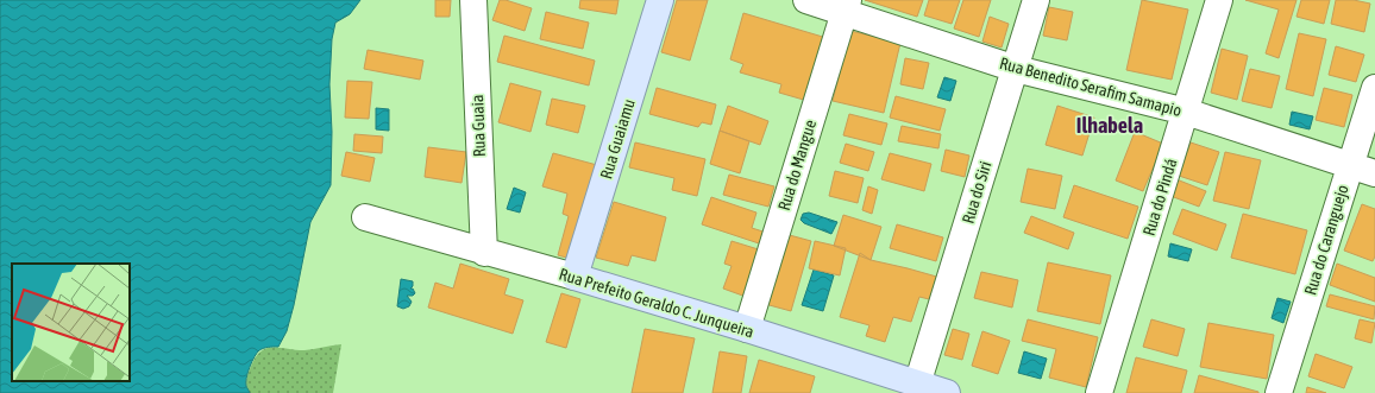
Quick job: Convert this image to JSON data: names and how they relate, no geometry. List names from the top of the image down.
{
  "streets": {
    "main road": ["Rua Guaiamu", "Rua Prefeito Geraldo C. Junqueira"],
    "street": [
      "Rua Benedito Serafim Samapio",
      "Rua Guaia",
      "Rua do Mangue",
      "Rua do Siri",
      "Rua do Pindá",
      "Rua do Caranguejo"
    ]
  },
  "crossings": [
    ["Rua Benedito Serafim Samapio", "Rua do Mangue"],
    ["Rua Benedito Serafim Samapio", "Rua do Siri"],
    ["Rua Benedito Serafim Samapio", "Rua do Pindá"],
    ["Rua Benedito Serafim Samapio", "Rua do Caranguejo"],
    ["Rua Guaia", "Rua Prefeito Geraldo C. Junqueira"],
    ["Rua Guaiamu", "Rua Prefeito Geraldo C. Junqueira"],
    ["Rua do Mangue", "Rua Prefeito Geraldo C. Junqueira"],
    ["Rua do Siri", "Rua Prefeito Geraldo C. Junqueira"]
  ],
  "districts": ["Ilhabela"]
}
